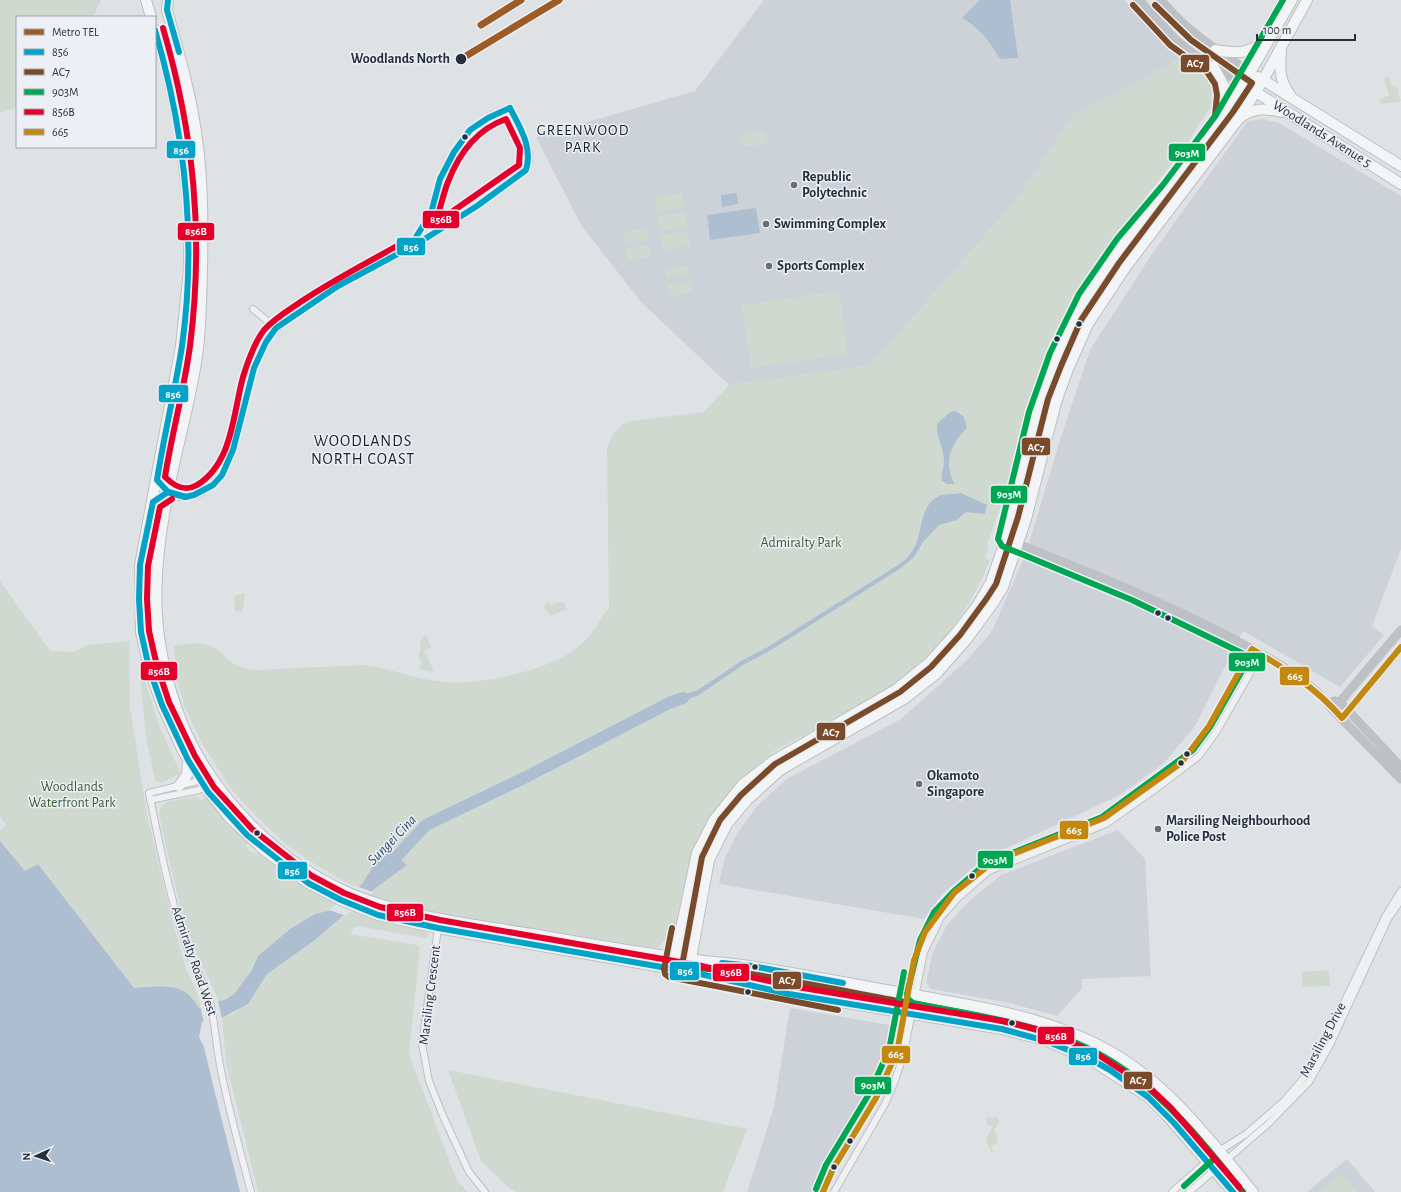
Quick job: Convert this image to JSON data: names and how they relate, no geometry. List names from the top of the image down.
{
  "streets": {
    "main road": ["Woodlands Avenue 5"],
    "street": ["Admiralty Road West", "Marsiling Crescent", "Marsiling Drive"]
  },
  "districts": ["GREENWOOD PARK", "WOODLANDS NORTH COAST"],
  "water": ["Sungei Cina"],
  "parks": ["Admiralty Park", "Woodlands Waterfront Park"],
  "places": [
    "Woodlands North",
    "Republic Polytechnic",
    "Swimming Complex",
    "Sports Complex",
    "Okamoto Singapore",
    "Marsiling Neighbourhood Police Post"
  ],
  "lines": [
    "metro line TEL",
    "transit line 856",
    "transit line 903M",
    "transit line AC7",
    "transit line 856B",
    "transit line 665"
  ],
  "legend": [
    "Metro TEL",
    "856",
    "AC7",
    "903M",
    "856B",
    "665"
  ],
  "scale_bar": "100 m",
  "north": "left"
}
